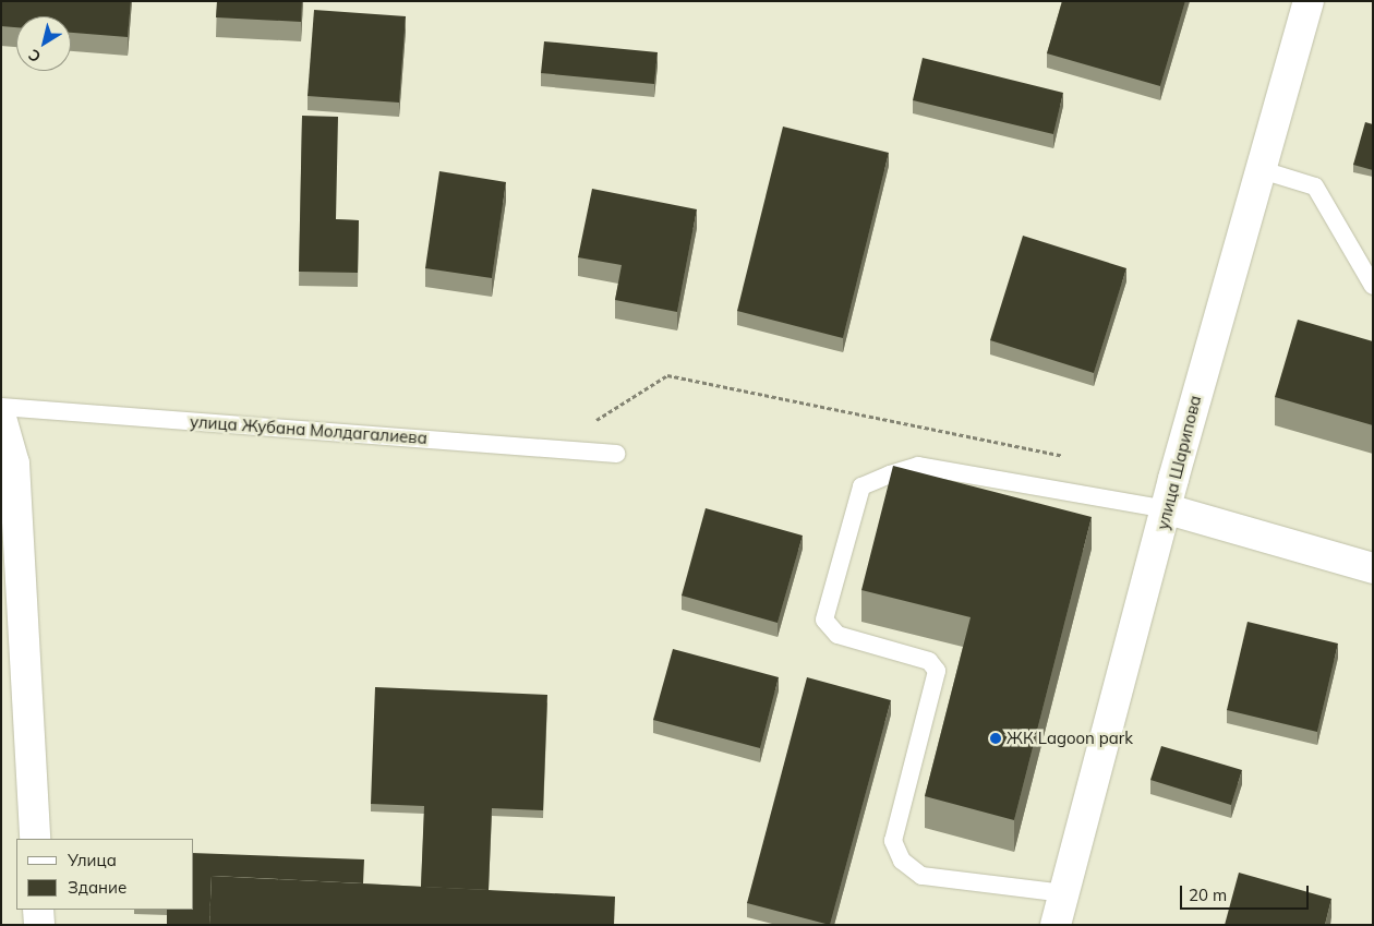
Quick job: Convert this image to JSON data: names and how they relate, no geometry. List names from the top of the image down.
{
  "streets": {
    "street": ["улица Шарипова"],
    "lane": ["улица Жубана Молдагалиева"]
  },
  "places": ["ЖК Lagoon park"],
  "legend": ["Улица", "Здание"],
  "scale_bar": "20 m",
  "north": "bottom left"
}
